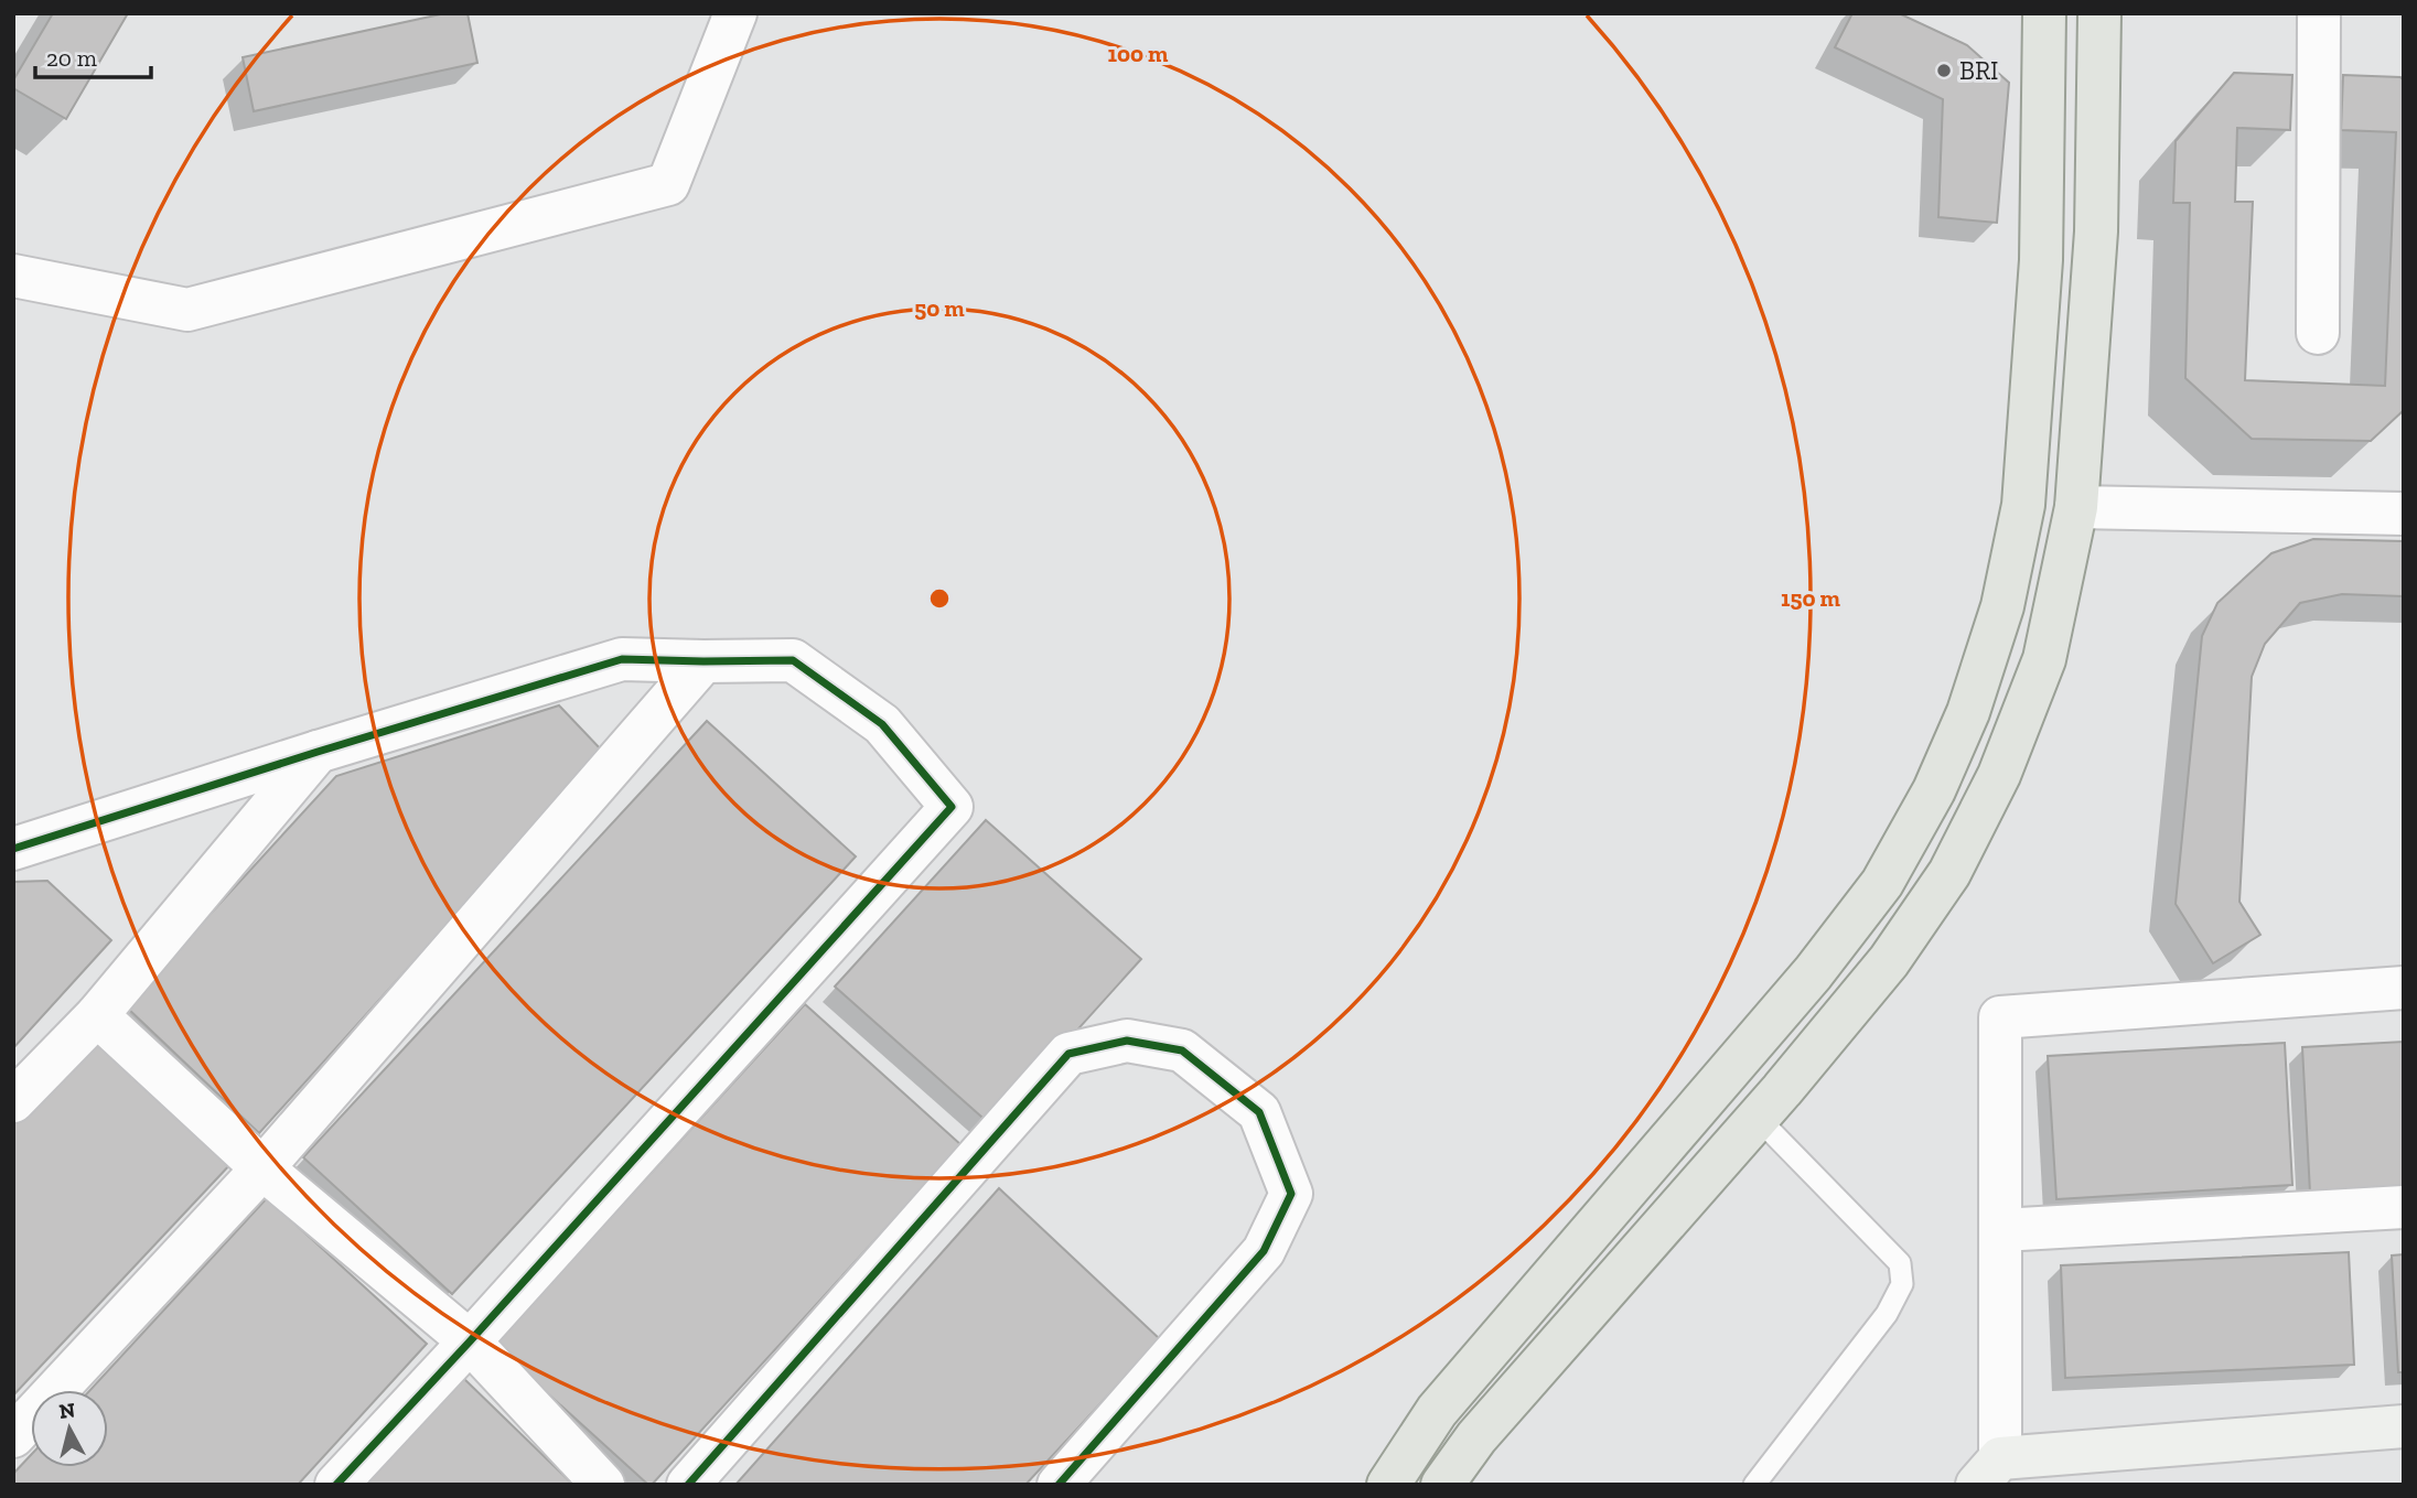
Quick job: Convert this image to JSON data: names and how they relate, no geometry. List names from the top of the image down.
{
  "places": ["BRI"],
  "scale_bar": "20 m",
  "north": "top",
  "rings": ["100 m", "50 m", "150 m"]
}
